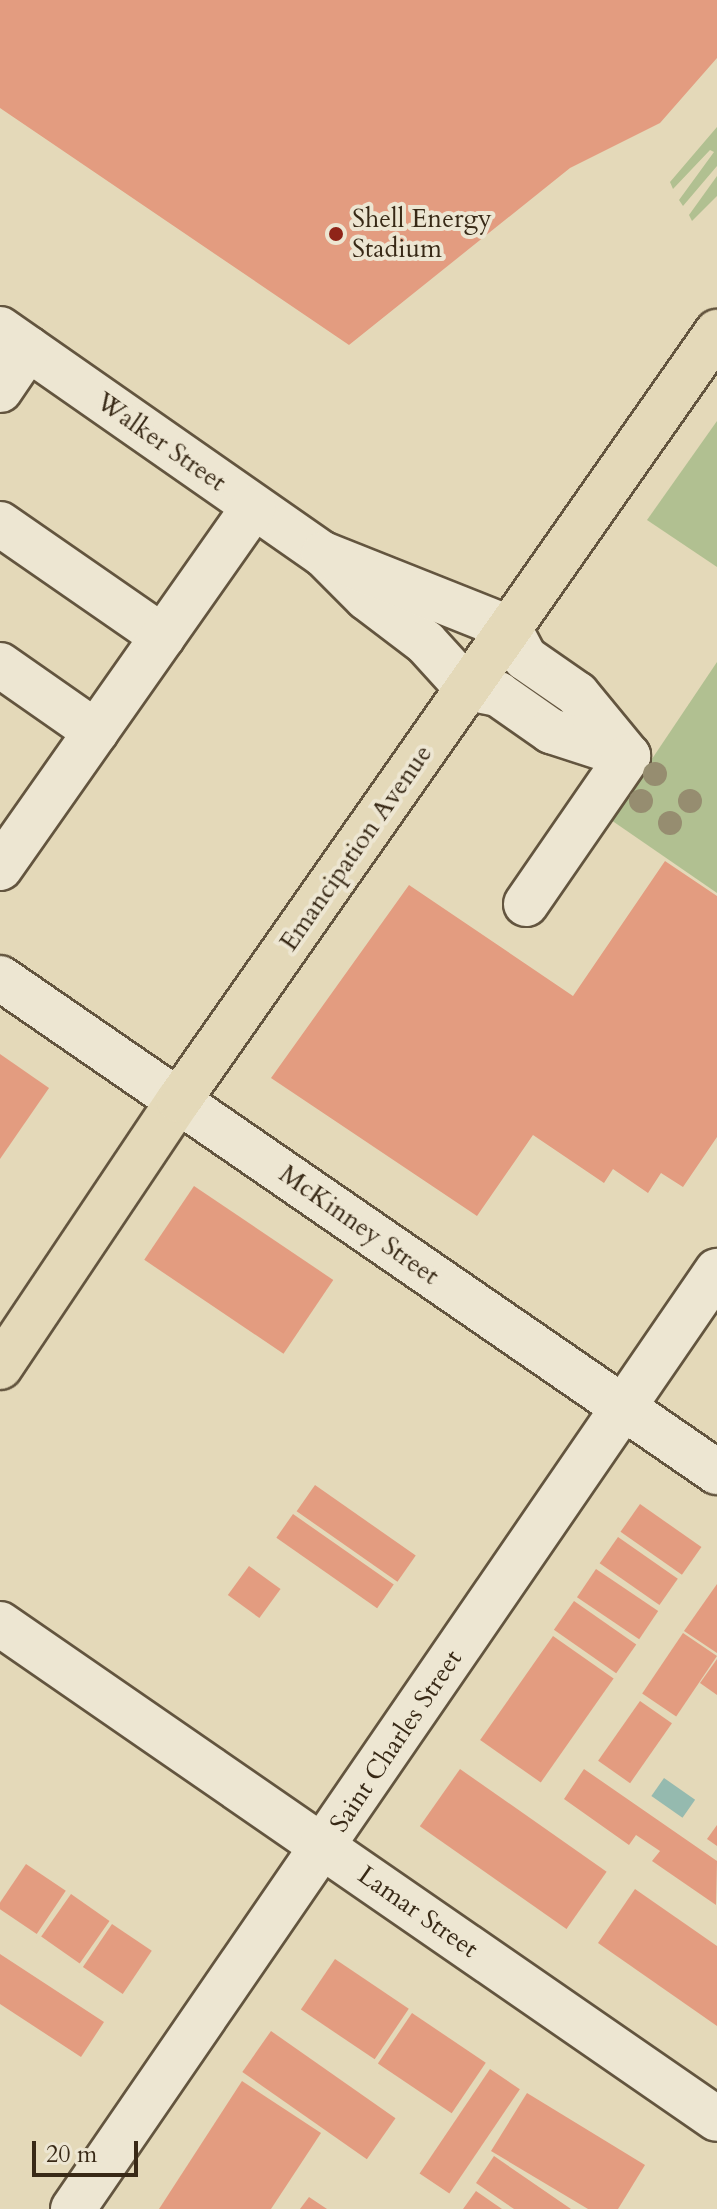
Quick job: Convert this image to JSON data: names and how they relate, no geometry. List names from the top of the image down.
{
  "streets": {
    "main road": ["Emancipation Avenue"],
    "street": [
      "Walker Street",
      "McKinney Street",
      "Saint Charles Street",
      "Lamar Street"
    ]
  },
  "crossings": [
    ["Walker Street", "Emancipation Avenue"],
    ["Emancipation Avenue", "McKinney Street"],
    ["McKinney Street", "Saint Charles Street"],
    ["Saint Charles Street", "Lamar Street"]
  ],
  "places": ["Shell Energy Stadium"],
  "scale_bar": "20 m"
}
